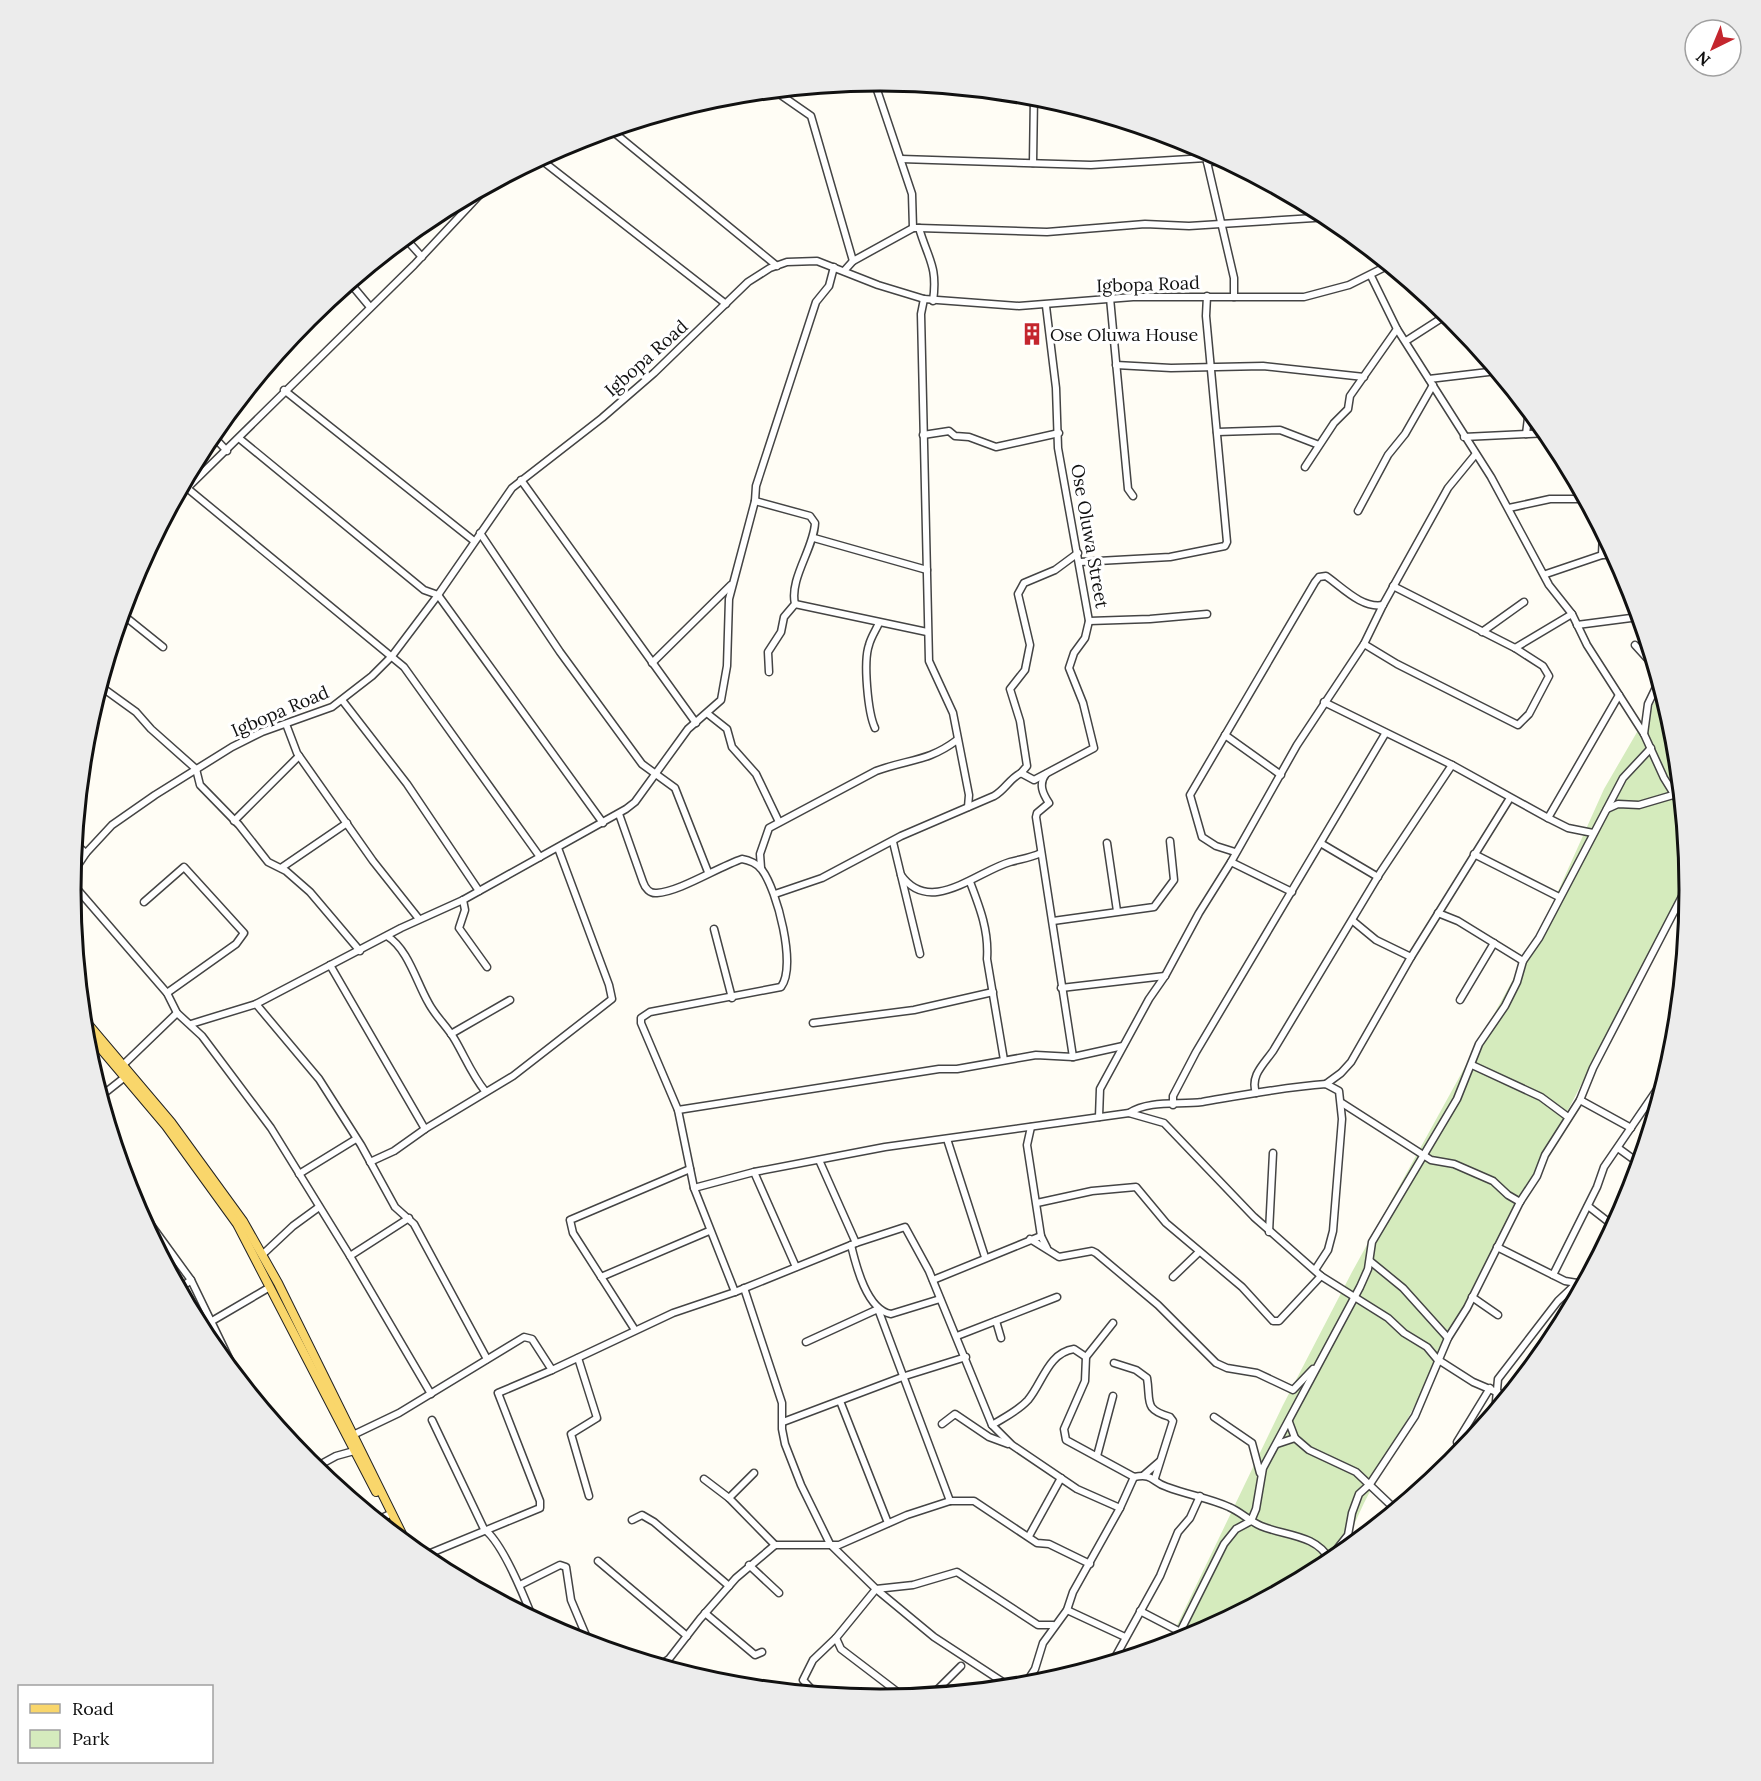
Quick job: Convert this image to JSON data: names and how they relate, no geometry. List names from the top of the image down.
{
  "streets": {
    "street": ["Igbopa Road", "Ose Oluwa Street"]
  },
  "crossings": [
    ["Igbopa Road", "Ose Oluwa Street"]
  ],
  "places": {
    "building": ["Ose Oluwa House"]
  },
  "legend": ["Road", "Park"],
  "north": "bottom left"
}
